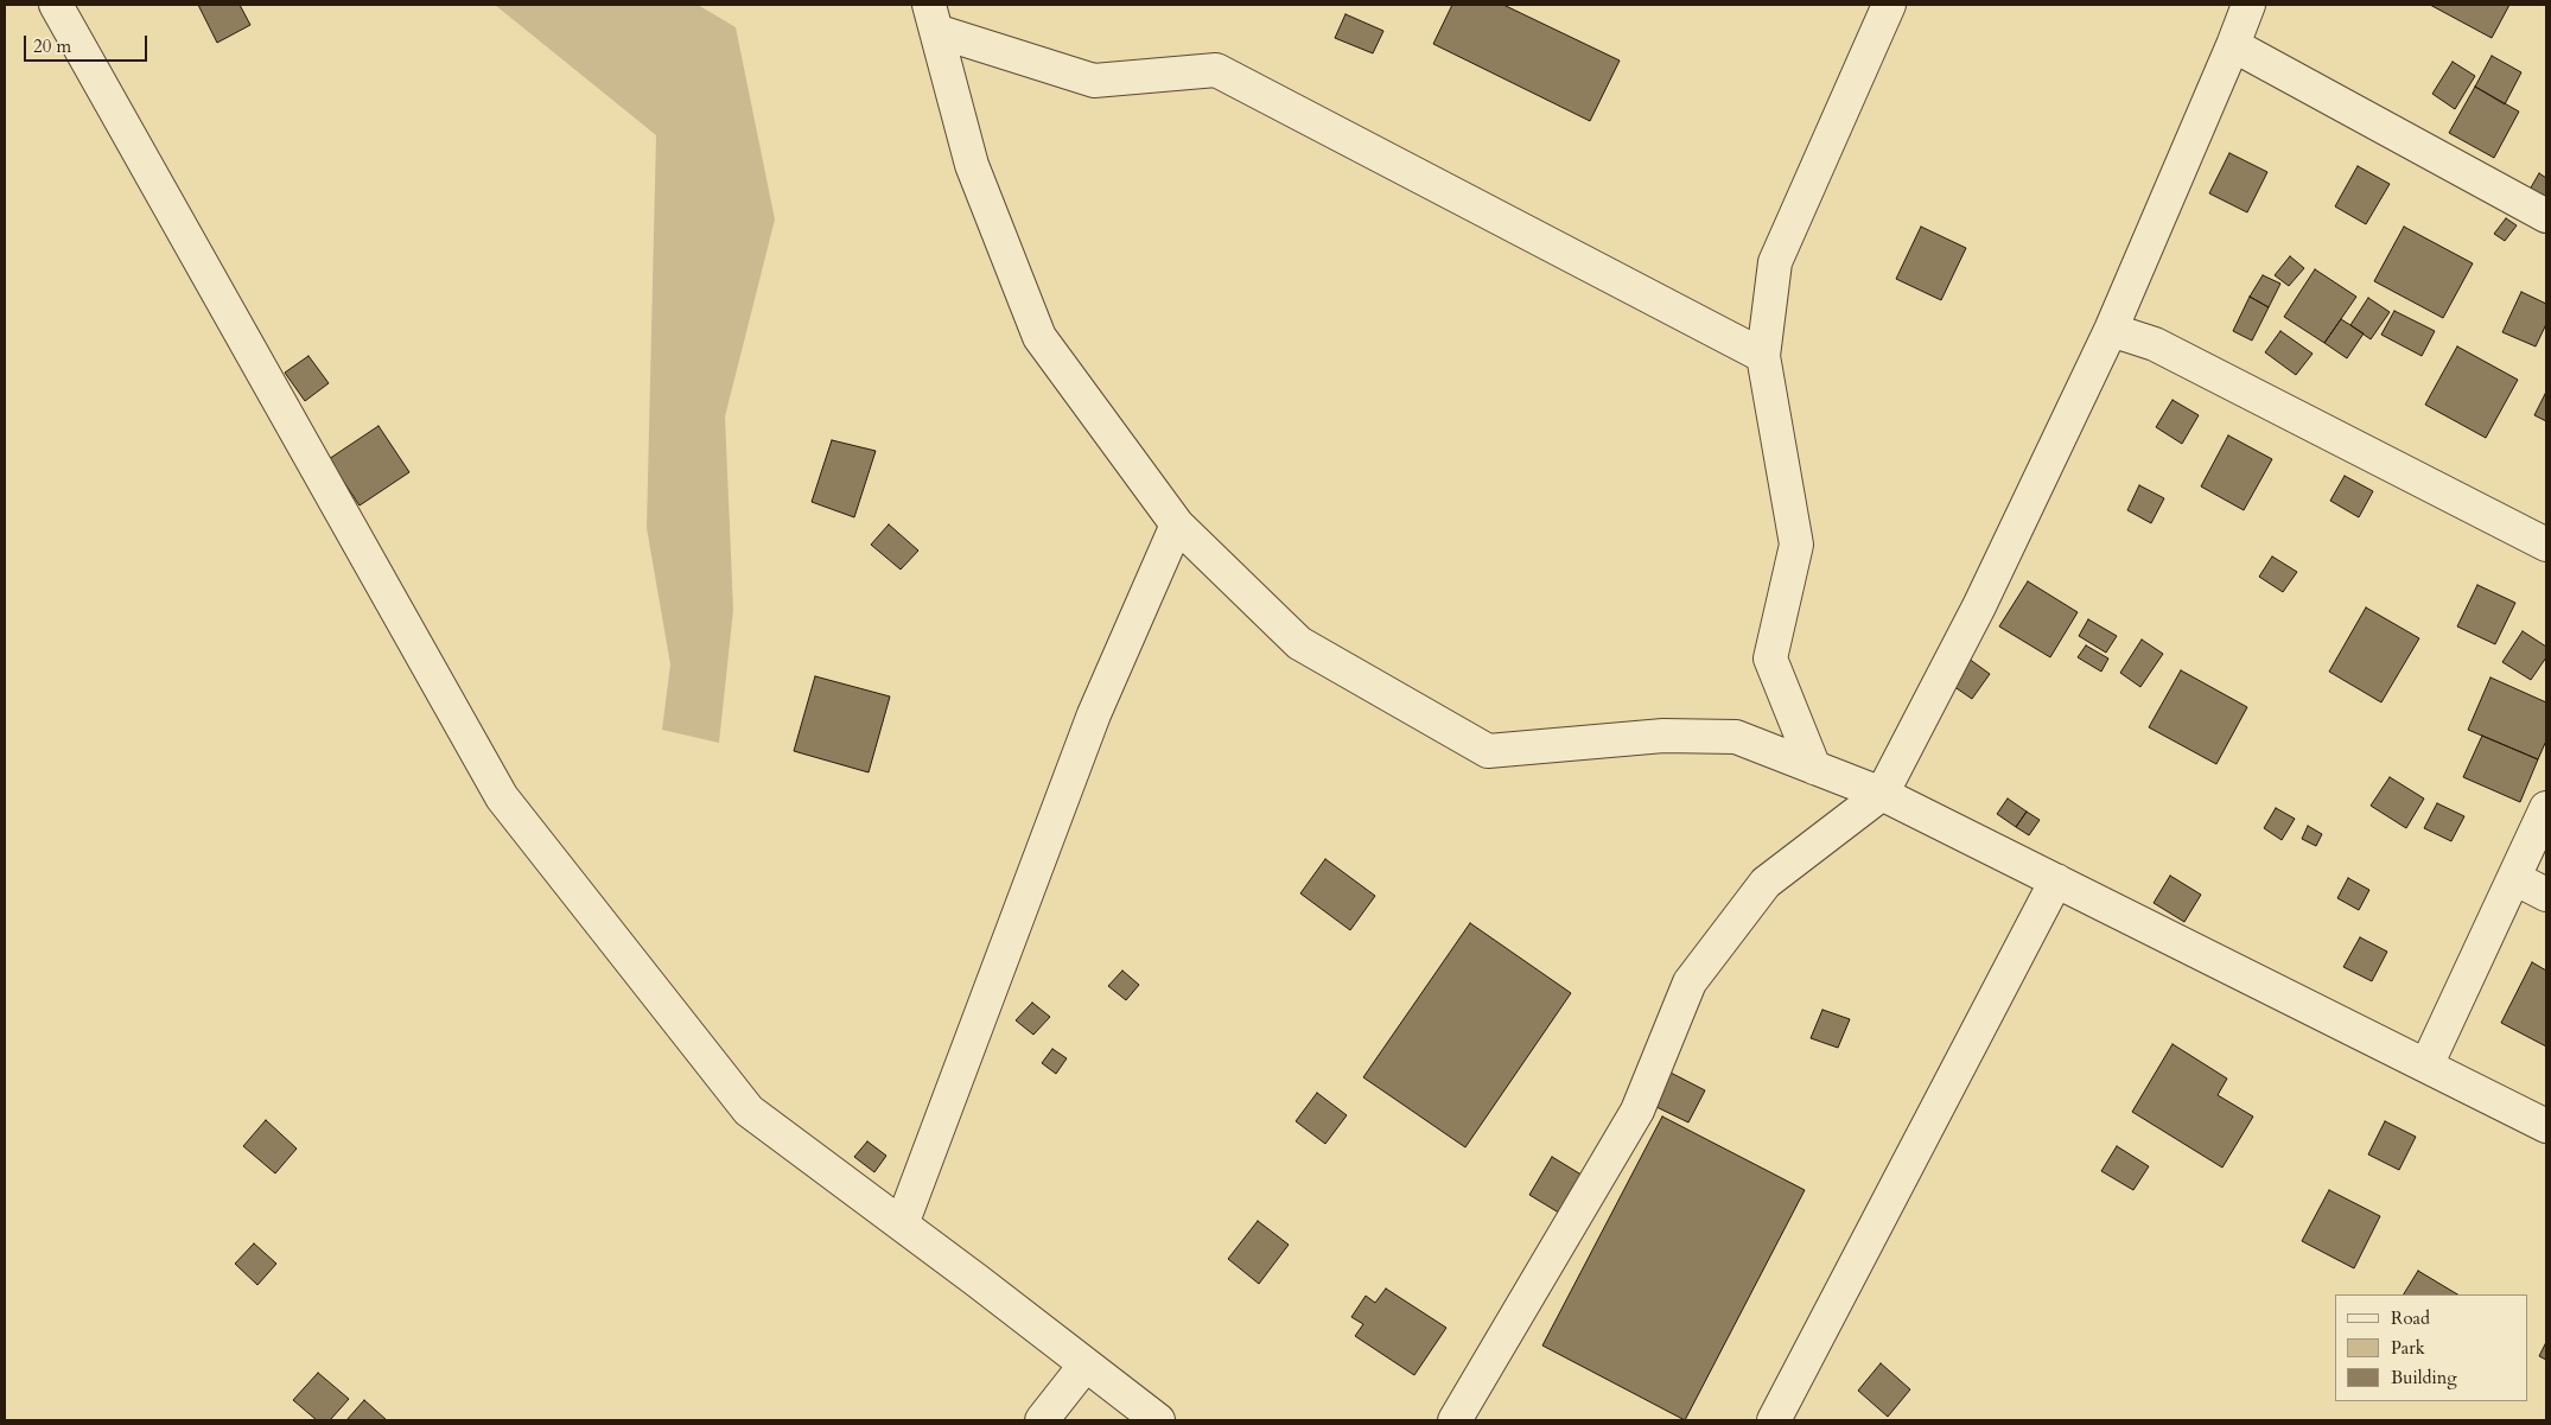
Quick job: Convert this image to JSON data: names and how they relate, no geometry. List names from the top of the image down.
{
  "legend": ["Road", "Park", "Building"],
  "scale_bar": "20 m"
}
